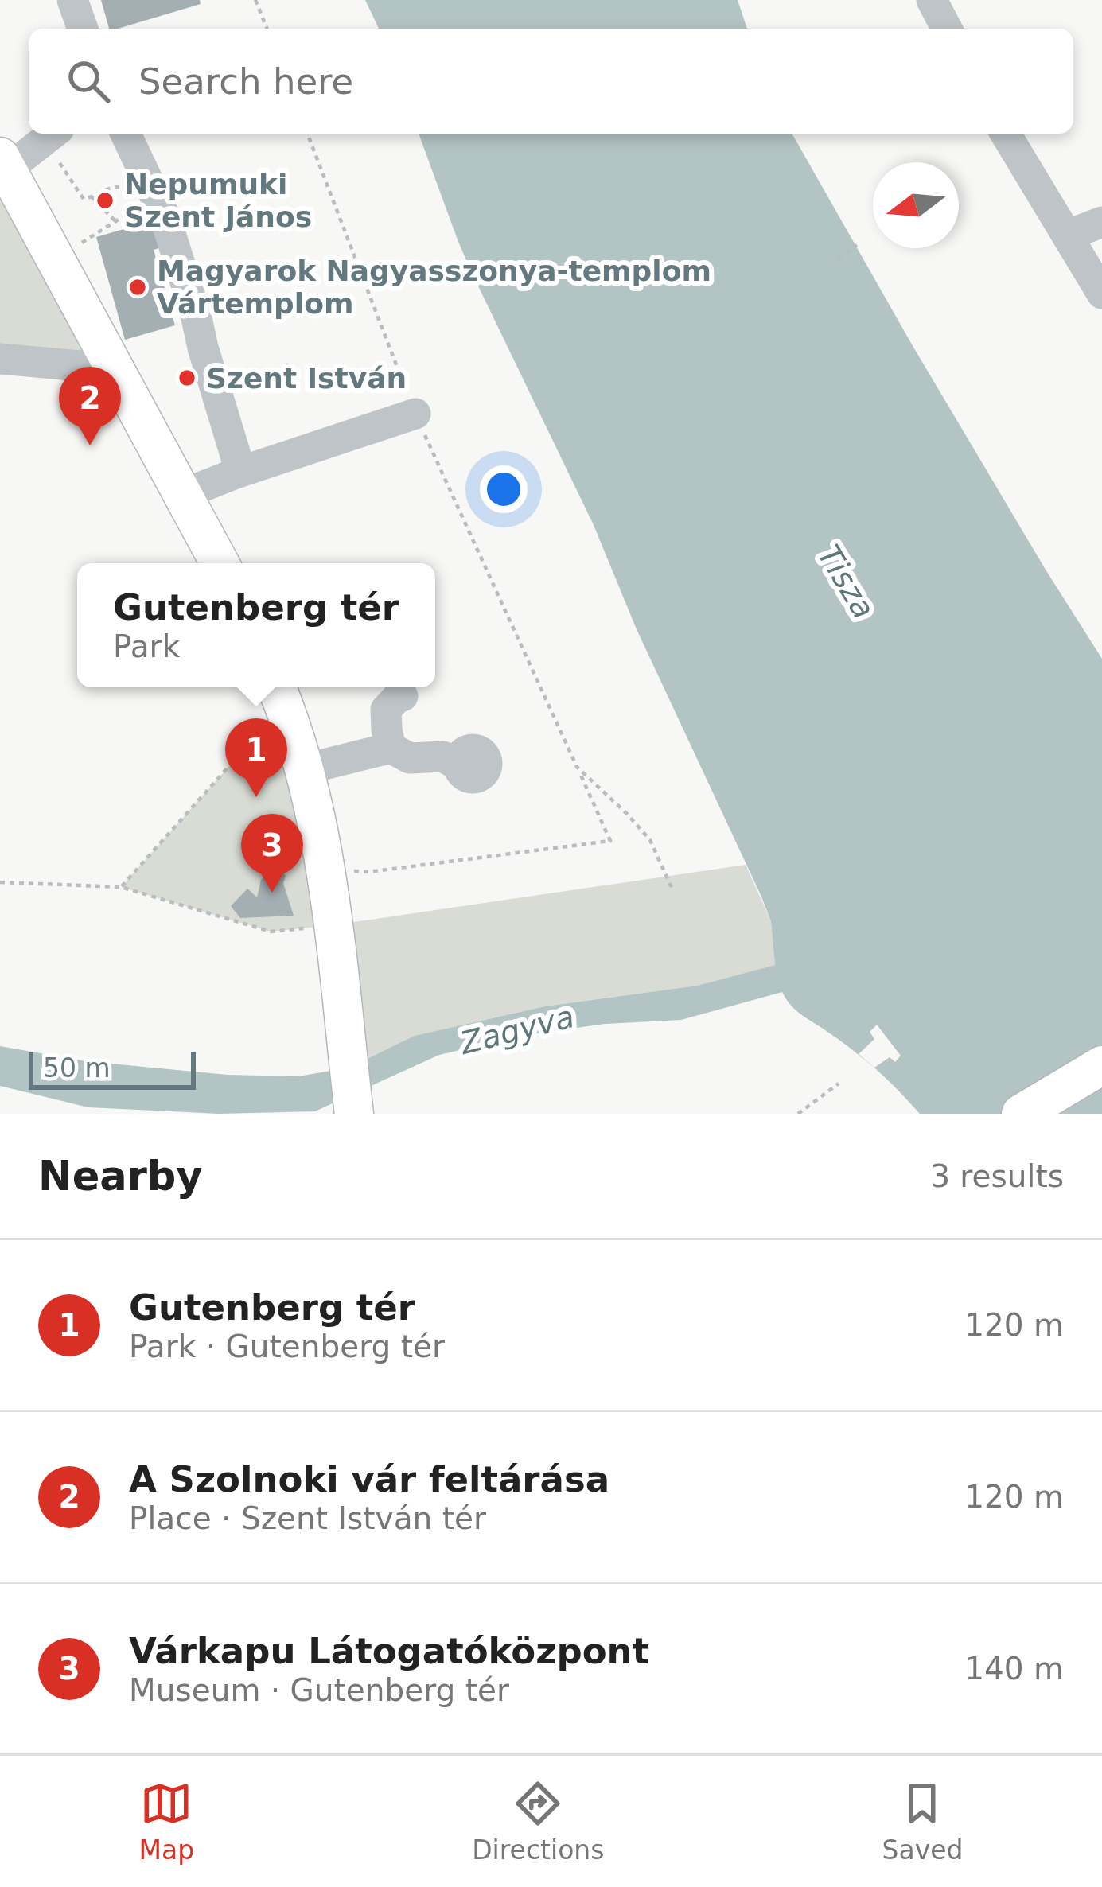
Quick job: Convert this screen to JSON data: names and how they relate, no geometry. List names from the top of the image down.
{
  "water": ["Tisza", "Zagyva"],
  "places": ["Nepumuki Szent János", "Magyarok Nagyasszonya-templom Vártemplom", "Szent István"],
  "scale_bar": "50 m",
  "north": "left",
  "page": {
    "search": "Search here",
    "pins": ["2", "1", "3"],
    "popup": ["Gutenberg tér", "Park"],
    "scale": "50 m",
    "heading": ["Nearby", "3 results"],
    "list": [
      {
        "mark": "1",
        "name": "Gutenberg tér",
        "note": "Park · Gutenberg tér",
        "value": "120 m"
      },
      {
        "mark": "2",
        "name": "A Szolnoki vár feltárása",
        "note": "Place · Szent István tér",
        "value": "120 m"
      },
      {
        "mark": "3",
        "name": "Várkapu Látogatóközpont",
        "note": "Museum · Gutenberg tér",
        "value": "140 m"
      }
    ],
    "nav": ["Map", "Directions", "Saved"]
  }
}
